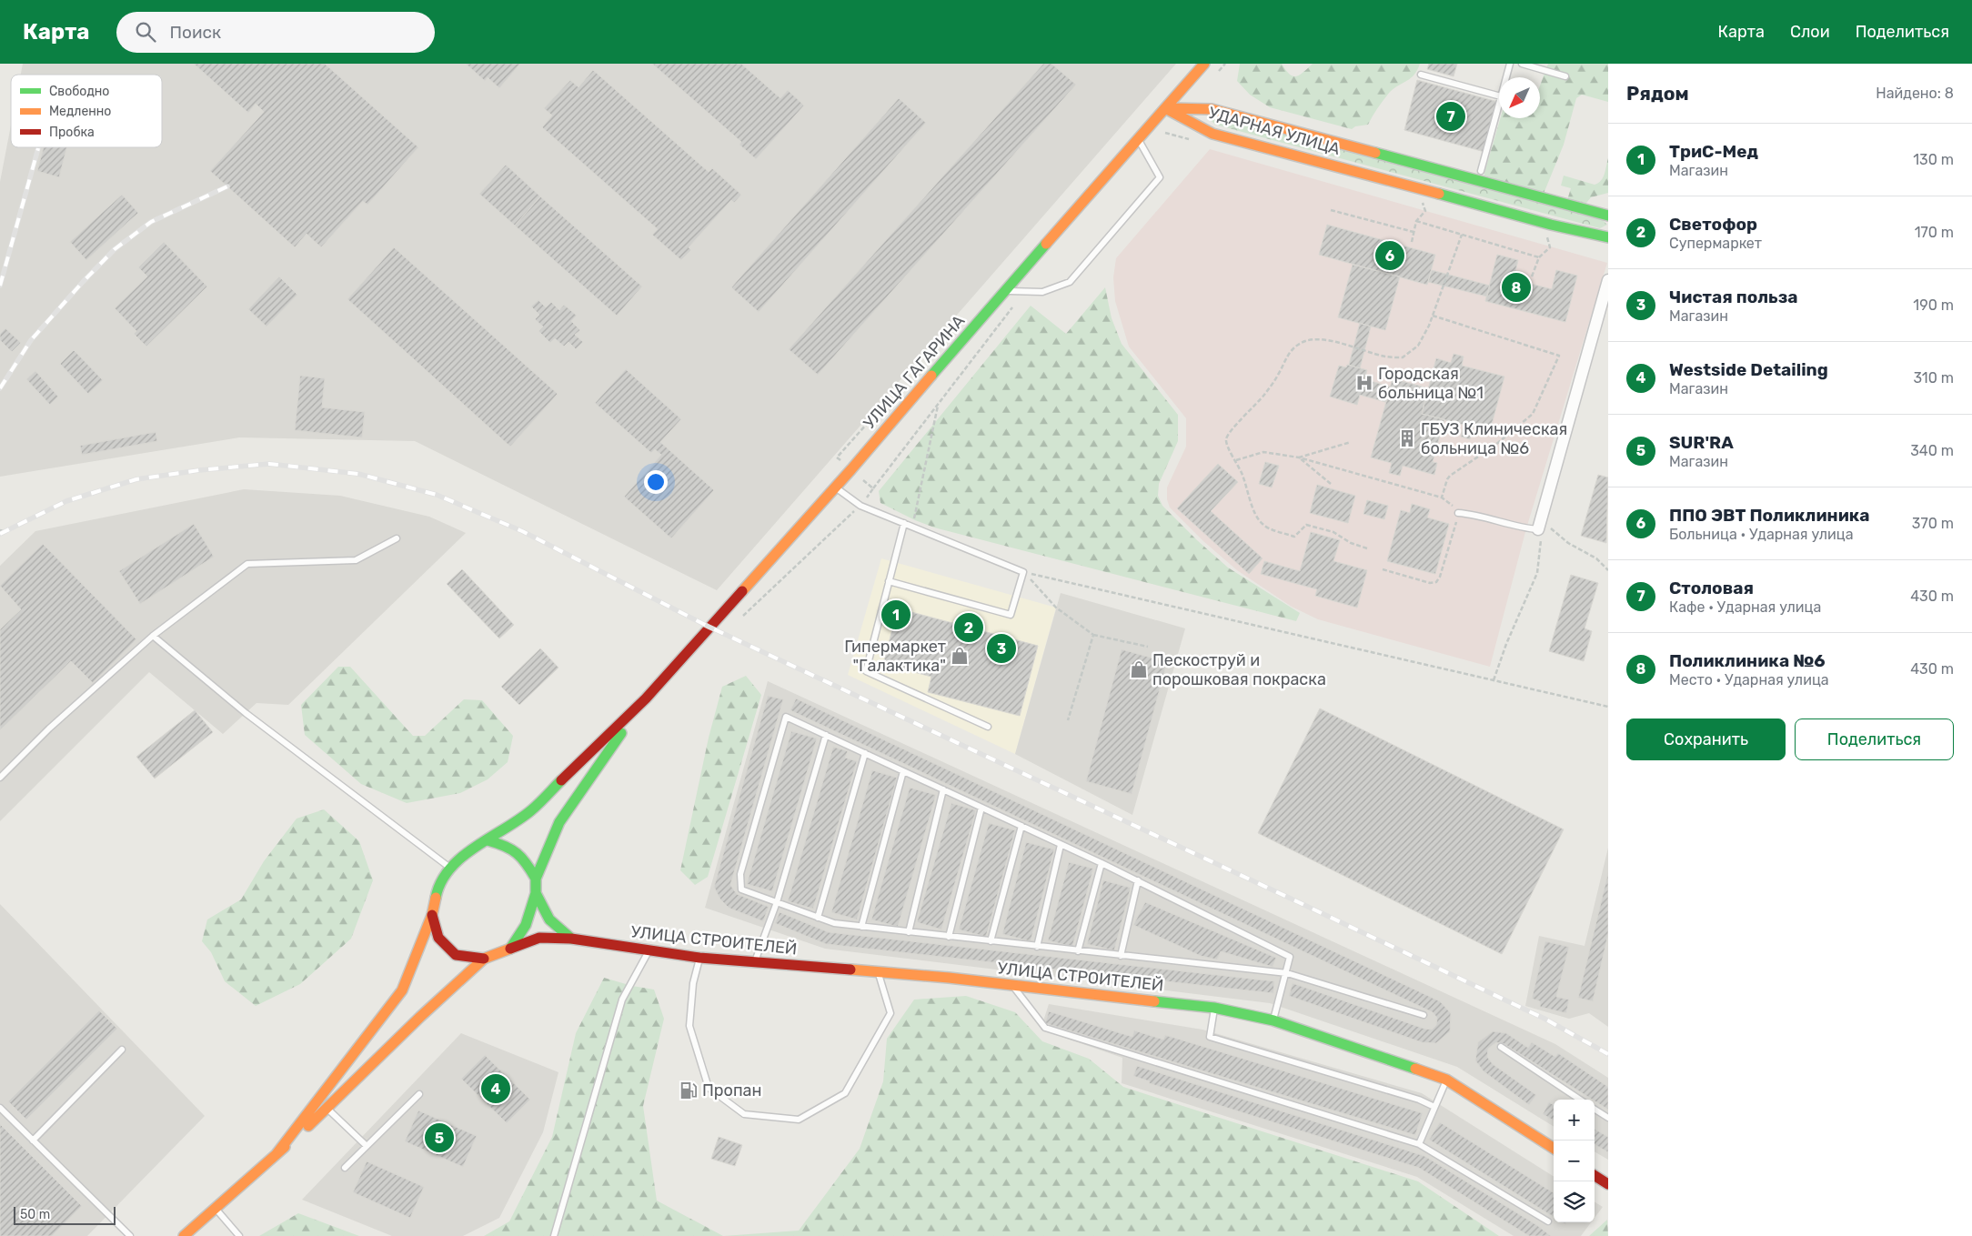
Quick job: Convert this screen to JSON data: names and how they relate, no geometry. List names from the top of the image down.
{
  "streets": {
    "main road": ["УДАРНАЯ УЛИЦА", "УЛИЦА ГАГАРИНА", "УЛИЦА СТРОИТЕЛЕЙ"]
  },
  "crossings": [
    ["УДАРНАЯ УЛИЦА", "УЛИЦА ГАГАРИНА"]
  ],
  "places": {
    "hospital": ["Городская больница №1"],
    "building": ["ГБУЗ Клиническая больница №6"],
    "shop": ["Гипермаркет \"Галактика\"", "Пескоструй и порошковая покраска"],
    "fuel station": ["Пропан"]
  },
  "legend": ["Свободно", "Медленно", "Пробка"],
  "scale_bar": "50 m",
  "north": "bottom left",
  "page": {
    "header": "Карта",
    "search": "Поиск",
    "nav": ["Карта", "Слои", "Поделиться"],
    "heading": ["Рядом", "Найдено: 8"],
    "pins": [
      "7",
      "6",
      "8",
      "1",
      "2",
      "3",
      "4",
      "5"
    ],
    "list": [
      {
        "mark": "1",
        "name": "ТриС-Мед",
        "note": "Магазин",
        "value": "130 m"
      },
      {
        "mark": "2",
        "name": "Светофор",
        "note": "Супермаркет",
        "value": "170 m"
      },
      {
        "mark": "3",
        "name": "Чистая польза",
        "note": "Магазин",
        "value": "190 m"
      },
      {
        "mark": "4",
        "name": "Westside Detailing",
        "note": "Магазин",
        "value": "310 m"
      },
      {
        "mark": "5",
        "name": "SUR'RA",
        "note": "Магазин",
        "value": "340 m"
      },
      {
        "mark": "6",
        "name": "ППО ЭВТ Поликлиника",
        "note": "Больница · Ударная улица",
        "value": "370 m"
      },
      {
        "mark": "7",
        "name": "Столовая",
        "note": "Кафе · Ударная улица",
        "value": "430 m"
      },
      {
        "mark": "8",
        "name": "Поликлиника №6",
        "note": "Место · Ударная улица",
        "value": "430 m"
      }
    ],
    "buttons": ["Сохранить", "Поделиться"],
    "map_buttons": ["+", "−"],
    "scale": "50 m"
  }
}
